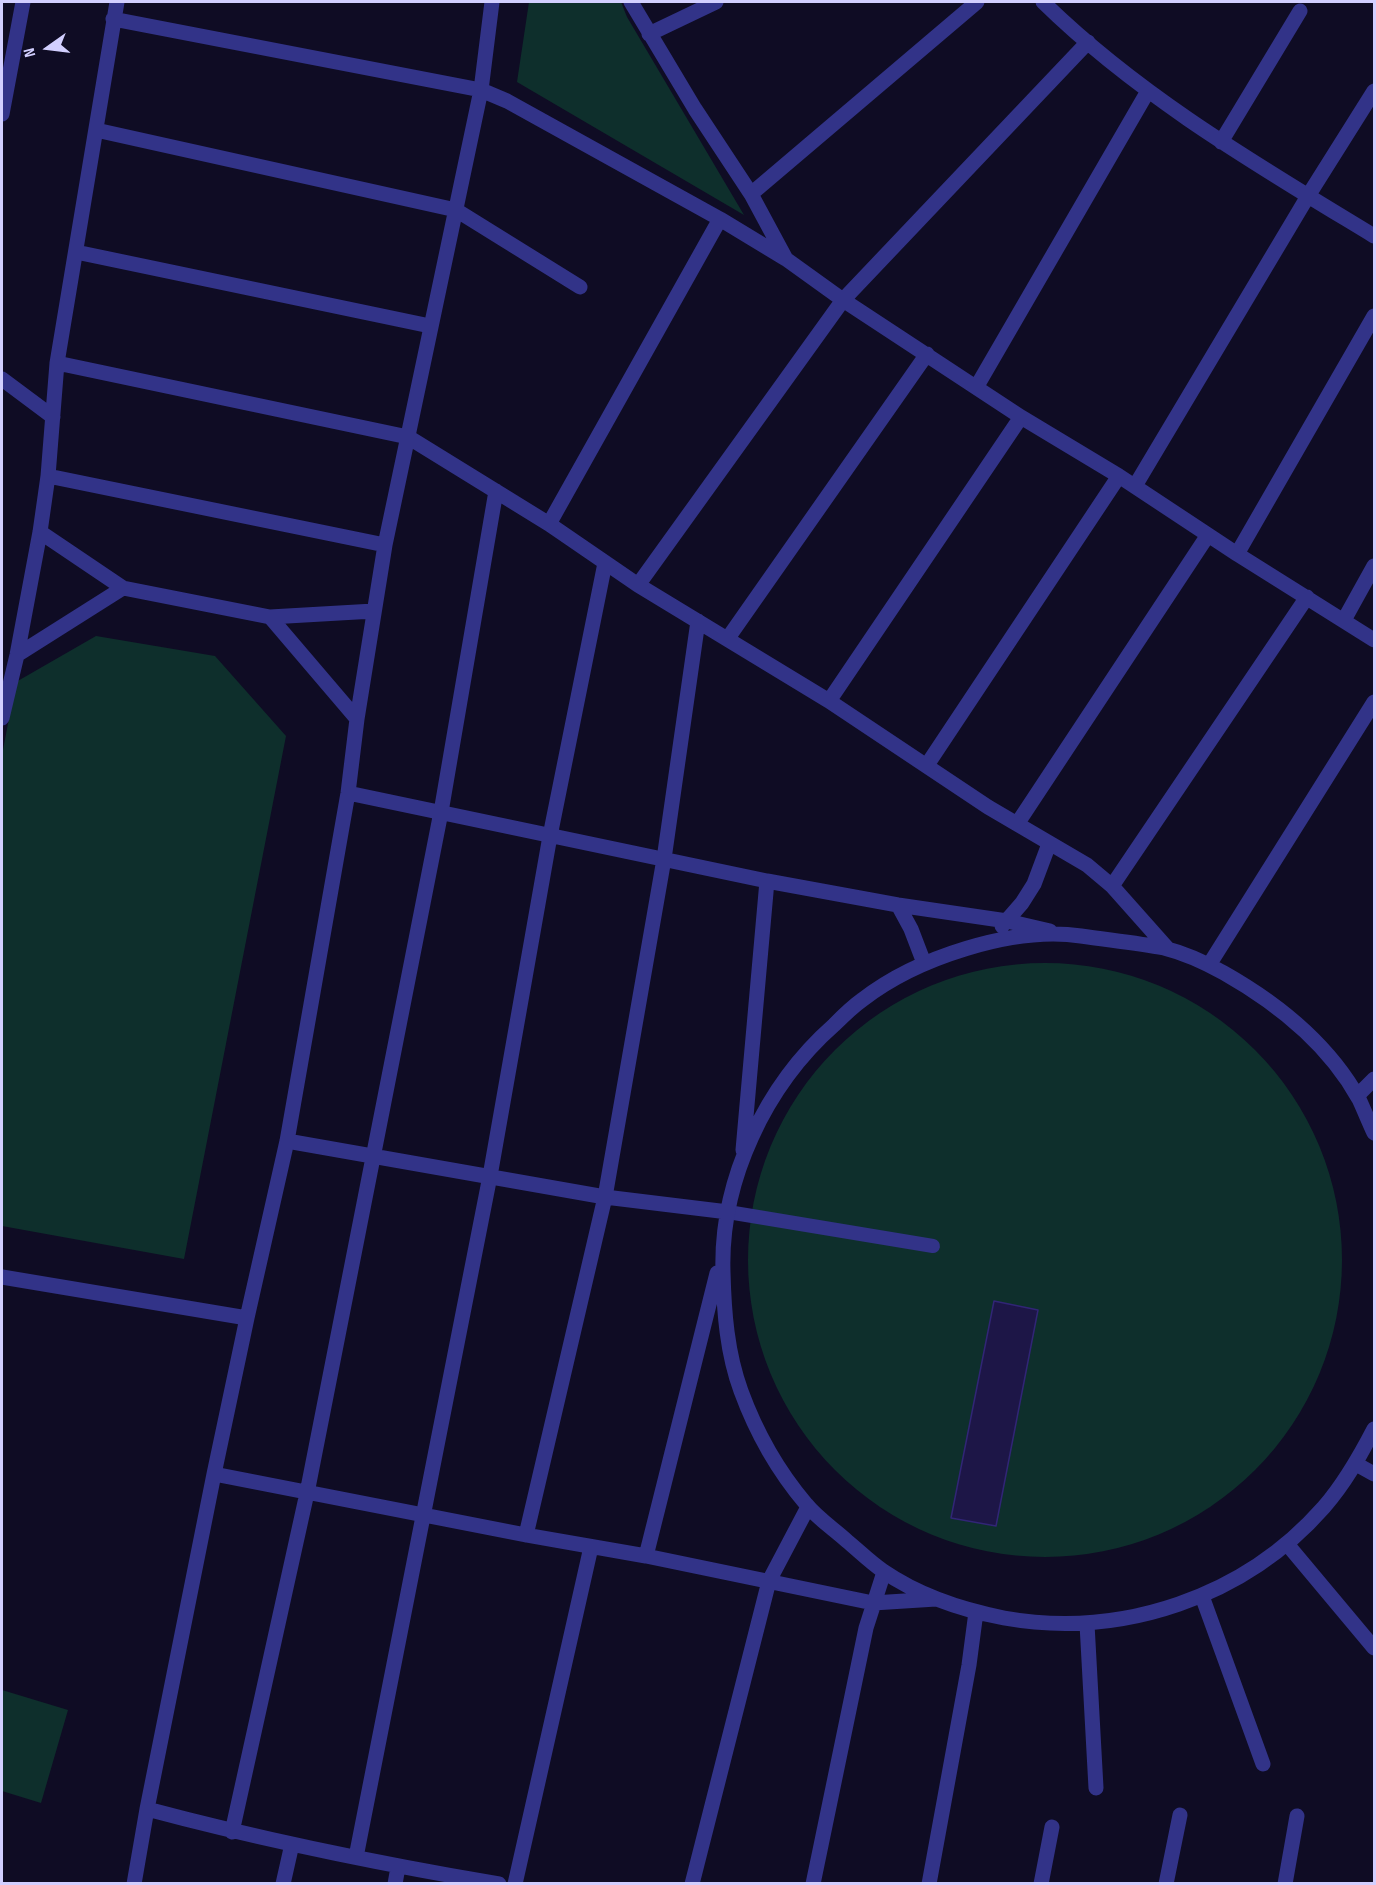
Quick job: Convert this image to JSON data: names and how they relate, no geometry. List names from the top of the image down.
{
  "north": "left"
}
